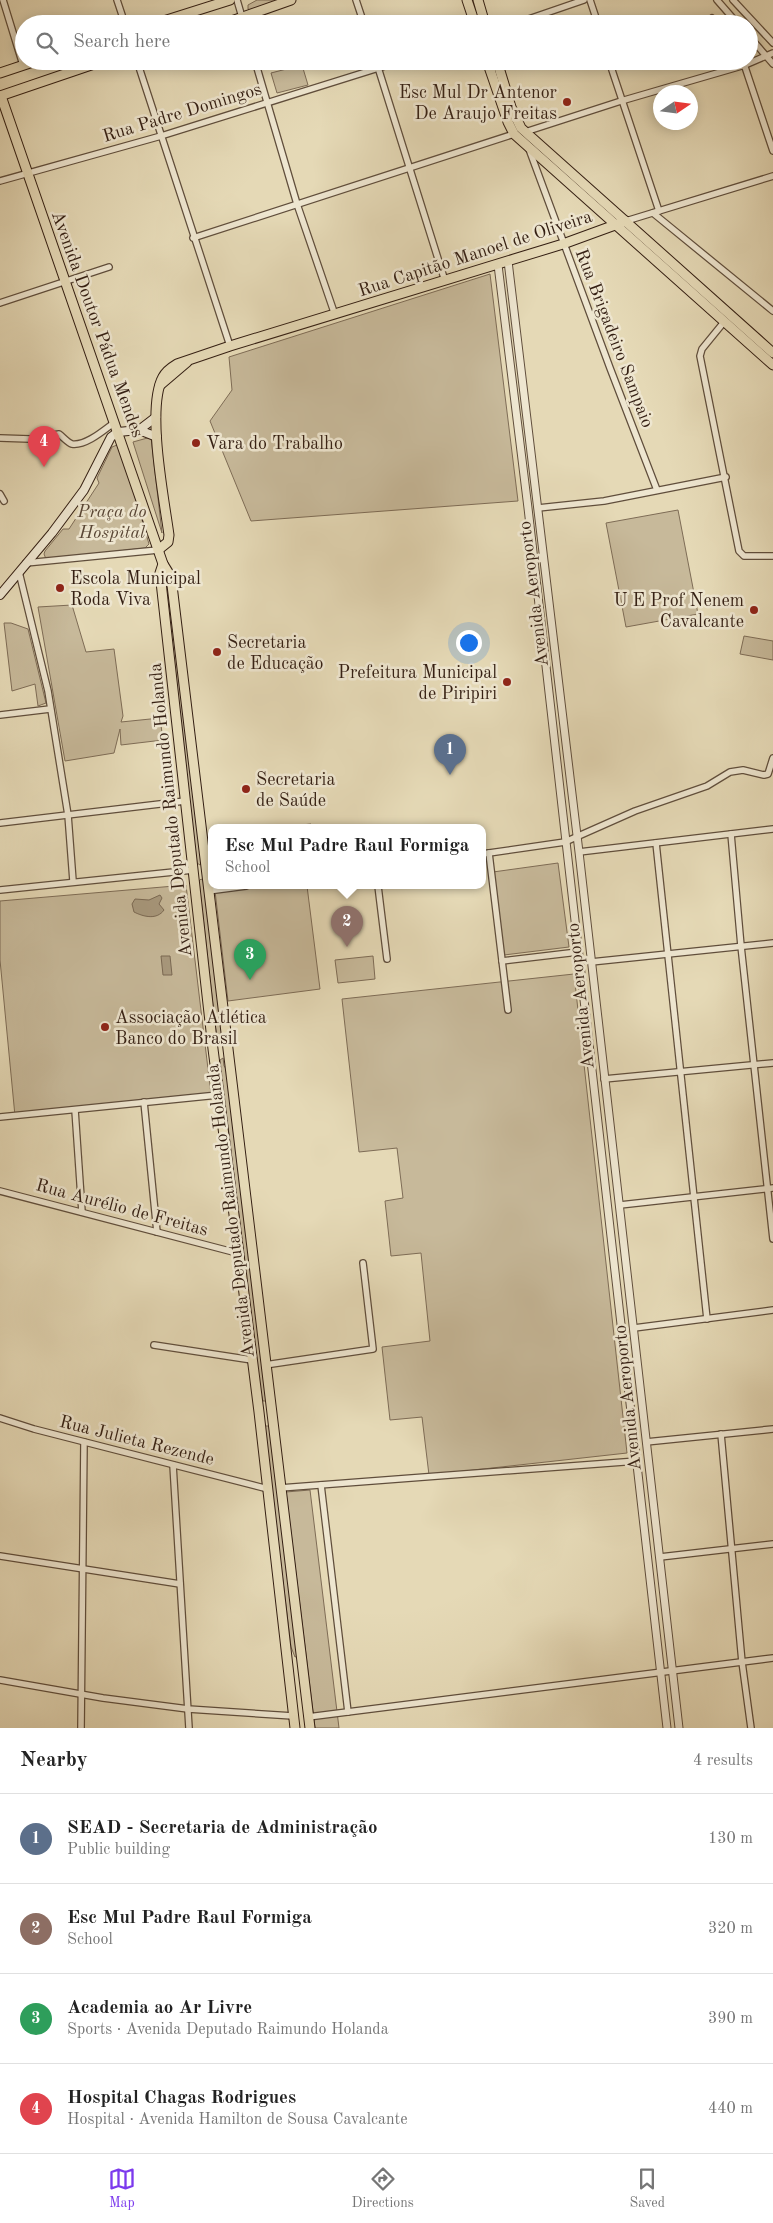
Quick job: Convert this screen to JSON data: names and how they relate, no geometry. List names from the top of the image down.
{
  "streets": {
    "main road": ["Rua Capitão Manoel de Oliveira", "Avenida Doutor Pádua Mendes", "Avenida Deputado Raimundo Holanda"],
    "street": [
      "Rua Padre Domingos",
      "Rua Brigadeiro Sampaio",
      "Avenida Aeroporto",
      "Rua Aurélio de Freitas",
      "Rua Julieta Rezende"
    ]
  },
  "crossings": [
    ["Rua Padre Domingos", "Avenida Doutor Pádua Mendes"],
    ["Rua Capitão Manoel de Oliveira", "Rua Brigadeiro Sampaio"],
    ["Rua Capitão Manoel de Oliveira", "Avenida Aeroporto"],
    ["Avenida Doutor Pádua Mendes", "Avenida Deputado Raimundo Holanda"],
    ["Avenida Deputado Raimundo Holanda", "Rua Aurélio de Freitas"],
    ["Avenida Deputado Raimundo Holanda", "Rua Julieta Rezende"]
  ],
  "parks": ["Praça do Hospital"],
  "places": [
    "Esc Mul Dr Antenor De Araujo Freitas",
    "Vara do Trabalho",
    "Escola Municipal Roda Viva",
    "U E Prof Nenem Cavalcante",
    "Secretaria de Educação",
    "Prefeitura Municipal de Piripiri",
    "Secretaria de Saúde",
    "Associação Atlética Banco do Brasil"
  ],
  "north": "right",
  "page": {
    "search": "Search here",
    "pins": [
      "4",
      "1",
      "2",
      "3"
    ],
    "popup": ["Esc Mul Padre Raul Formiga", "School"],
    "heading": ["Nearby", "4 results"],
    "list": [
      {
        "mark": "1",
        "name": "SEAD - Secretaria de Administração",
        "note": "Public building",
        "value": "130 m"
      },
      {
        "mark": "2",
        "name": "Esc Mul Padre Raul Formiga",
        "note": "School",
        "value": "320 m"
      },
      {
        "mark": "3",
        "name": "Academia ao Ar Livre",
        "note": "Sports · Avenida Deputado Raimundo Holanda",
        "value": "390 m"
      },
      {
        "mark": "4",
        "name": "Hospital Chagas Rodrigues",
        "note": "Hospital · Avenida Hamilton de Sousa Cavalcante",
        "value": "440 m"
      }
    ],
    "nav": ["Map", "Directions", "Saved"]
  }
}
